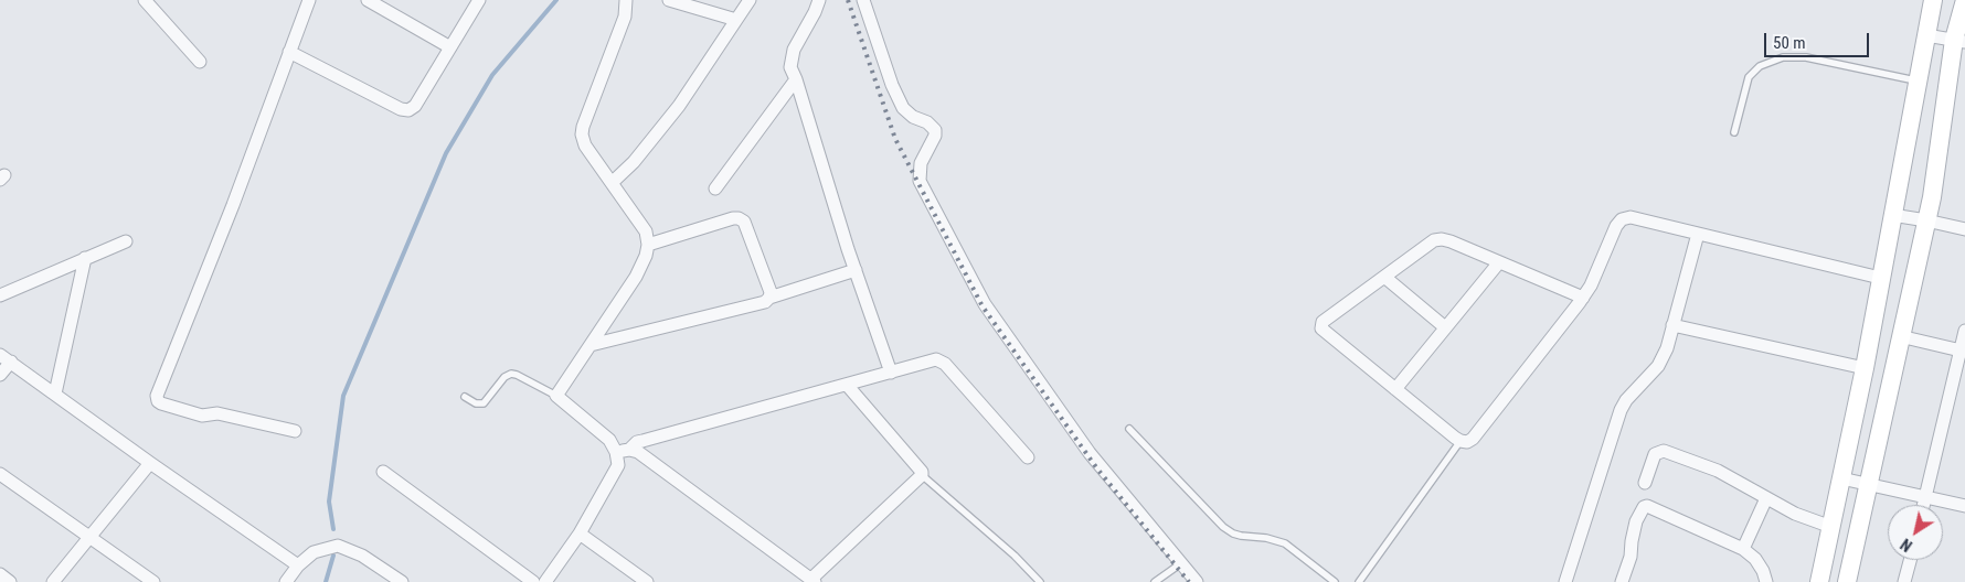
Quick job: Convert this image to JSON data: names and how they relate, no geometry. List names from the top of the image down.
{
  "scale_bar": "50 m",
  "north": "bottom left"
}
